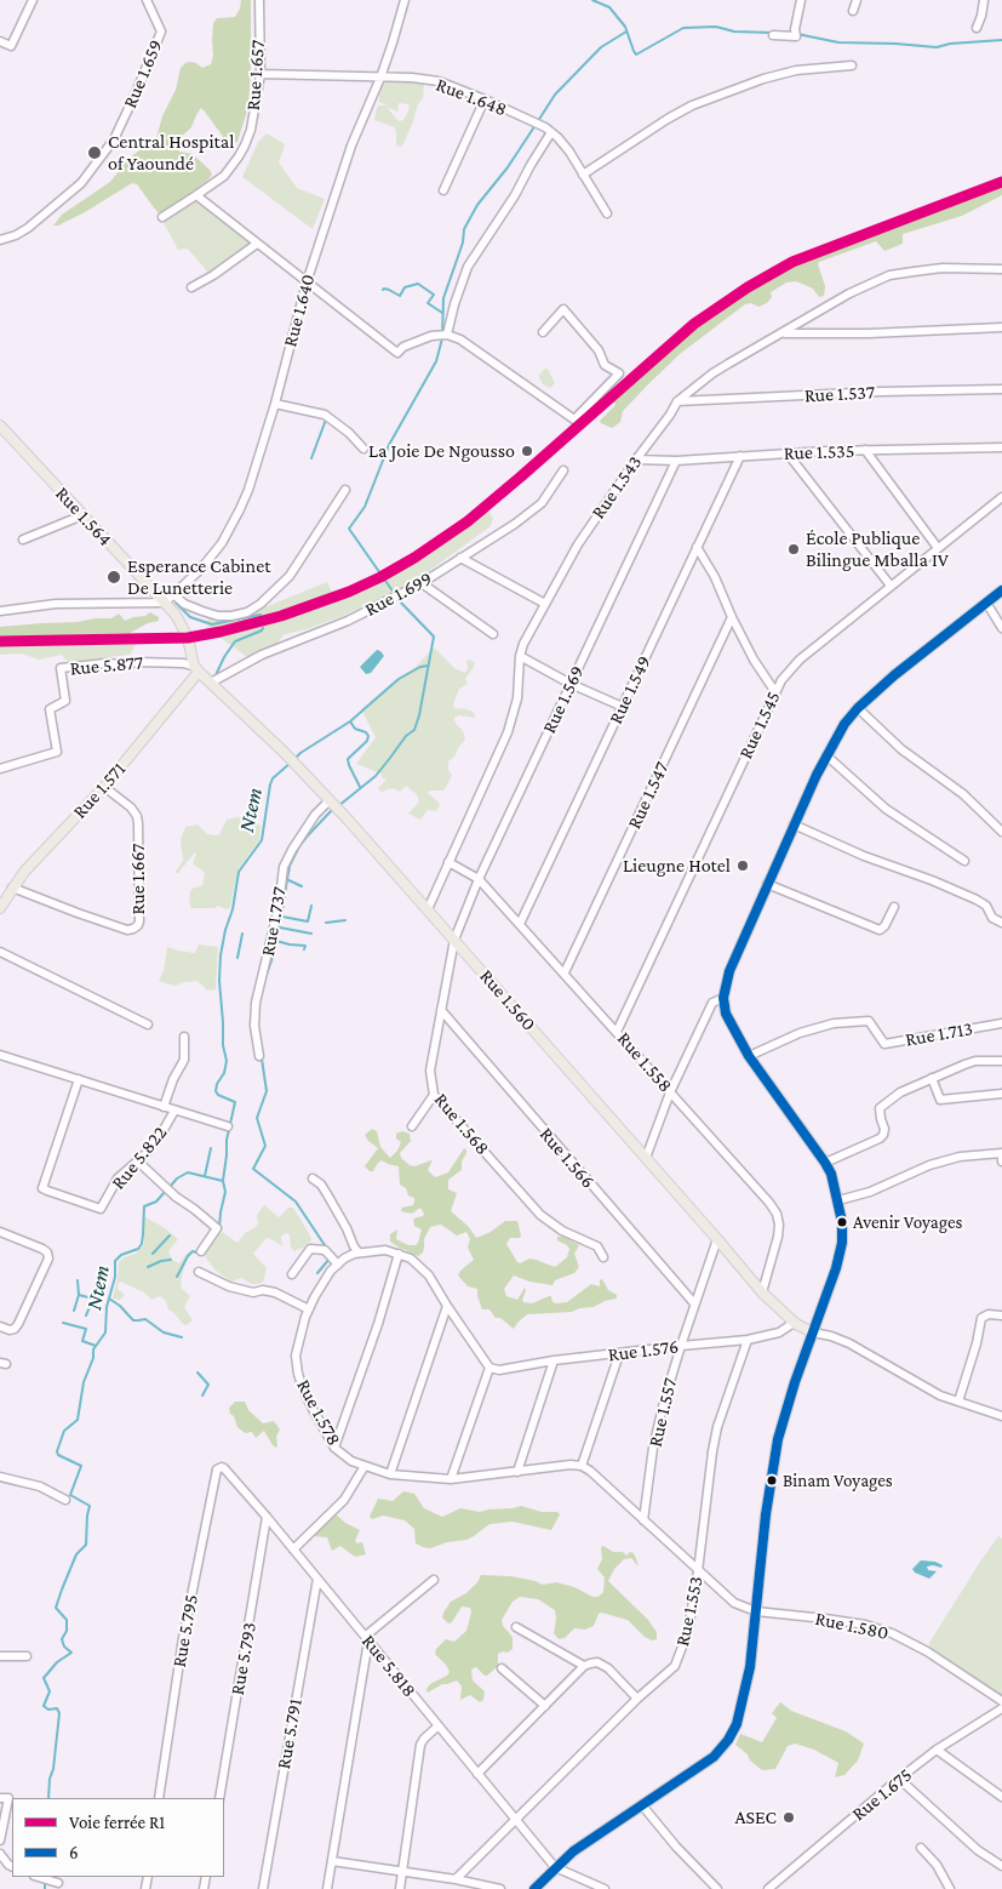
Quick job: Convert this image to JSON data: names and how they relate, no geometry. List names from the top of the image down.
{
  "streets": {
    "main road": ["Rue 1.564", "Rue 1.571", "Rue 1.560"],
    "street": [
      "Rue 1.659",
      "Rue 1.657",
      "Rue 1.648",
      "Rue 1.640",
      "Rue 1.537",
      "Rue 1.535",
      "Rue 1.543",
      "Rue 1.699",
      "Rue 5.877",
      "Rue 1.549",
      "Rue 1.569",
      "Rue 1.545",
      "Rue 1.547",
      "Rue 1.667",
      "Rue 1.737",
      "Rue 1.713",
      "Rue 1.558",
      "Rue 1.568",
      "Rue 5.822",
      "Rue 1.566",
      "Rue 1.576",
      "Rue 1.578",
      "Rue 1.557",
      "Rue 1.553",
      "Rue 1.580",
      "Rue 5.795",
      "Rue 5.793",
      "Rue 5.818",
      "Rue 5.791",
      "Rue 1.675"
    ]
  },
  "crossings": [
    ["Rue 1.657", "Rue 1.648"],
    ["Rue 1.648", "Rue 1.640"],
    ["Rue 1.640", "Rue 1.564"],
    ["Rue 1.537", "Rue 1.543"],
    ["Rue 1.535", "Rue 1.543"],
    ["Rue 1.535", "Rue 1.549"],
    ["Rue 1.535", "Rue 1.569"],
    ["Rue 1.543", "Rue 1.560"],
    ["Rue 1.543", "Rue 1.558"],
    ["Rue 1.564", "Rue 5.877"],
    ["Rue 1.564", "Rue 1.571"],
    ["Rue 1.564", "Rue 1.560"],
    ["Rue 1.699", "Rue 1.560"],
    ["Rue 5.877", "Rue 1.571"],
    ["Rue 5.877", "Rue 1.560"],
    ["Rue 1.549", "Rue 1.558"],
    ["Rue 1.569", "Rue 1.560"],
    ["Rue 1.569", "Rue 1.558"],
    ["Rue 1.569", "Rue 1.568"],
    ["Rue 1.545", "Rue 1.558"],
    ["Rue 1.571", "Rue 1.667"],
    ["Rue 1.571", "Rue 1.560"],
    ["Rue 1.547", "Rue 1.558"],
    ["Rue 1.737", "Rue 1.560"],
    ["Rue 1.560", "Rue 1.558"],
    ["Rue 1.560", "Rue 1.568"],
    ["Rue 1.560", "Rue 1.576"],
    ["Rue 1.560", "Rue 1.557"],
    ["Rue 1.568", "Rue 1.566"],
    ["Rue 1.566", "Rue 1.557"],
    ["Rue 1.576", "Rue 1.557"],
    ["Rue 1.576", "Rue 1.553"],
    ["Rue 1.553", "Rue 5.818"],
    ["Rue 5.795", "Rue 5.818"],
    ["Rue 5.793", "Rue 5.818"],
    ["Rue 5.818", "Rue 5.791"]
  ],
  "water": ["Ntem"],
  "places": [
    "Central Hospital of Yaoundé",
    "La Joie De Ngousso",
    "École Publique Bilingue Mballa IV",
    "Esperance Cabinet De Lunetterie",
    "Lieugne Hotel",
    "Avenir Voyages",
    "Binam Voyages",
    "ASEC"
  ],
  "lines": ["rail line R1", "transit line 6"],
  "legend": ["Voie ferrée R1", "6"]
}
